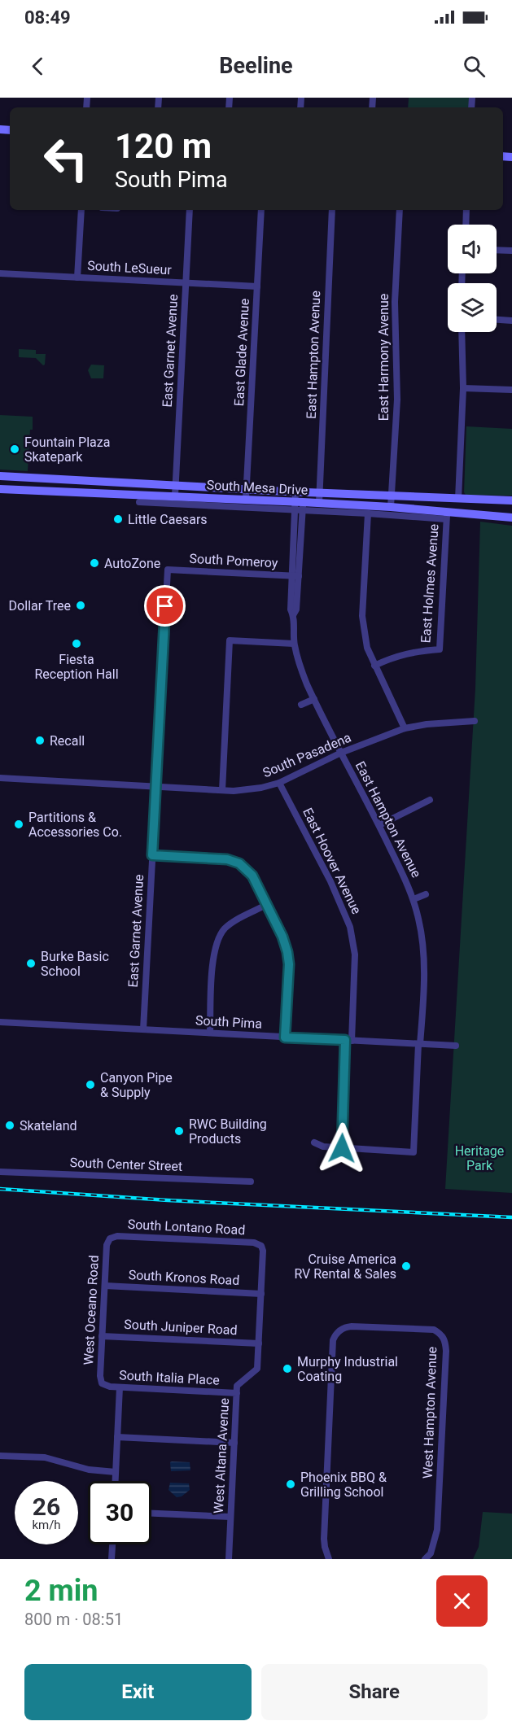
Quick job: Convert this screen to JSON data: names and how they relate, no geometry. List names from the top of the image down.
{
  "streets": {
    "main road": ["South Mesa Drive"],
    "street": [
      "South LeSueur",
      "East Garnet Avenue",
      "East Glade Avenue",
      "East Hampton Avenue",
      "East Harmony Avenue",
      "South Pomeroy",
      "East Holmes Avenue",
      "South Pasadena",
      "East Hoover Avenue",
      "South Pima",
      "South Center Street",
      "South Lontano Road",
      "South Kronos Road",
      "West Oceano Road",
      "South Juniper Road",
      "South Italia Place",
      "West Hampton Avenue",
      "West Altana Avenue"
    ]
  },
  "crossings": [
    ["South LeSueur", "East Garnet Avenue"],
    ["South LeSueur", "East Glade Avenue"],
    ["East Garnet Avenue", "South Mesa Drive"],
    ["East Garnet Avenue", "South Pomeroy"],
    ["East Garnet Avenue", "South Pasadena"],
    ["East Garnet Avenue", "South Pima"],
    ["East Glade Avenue", "South Mesa Drive"],
    ["East Hampton Avenue", "South Mesa Drive"],
    ["East Hampton Avenue", "South Pomeroy"],
    ["East Hampton Avenue", "South Pasadena"],
    ["East Hampton Avenue", "East Hoover Avenue"],
    ["East Hampton Avenue", "South Pima"],
    ["East Harmony Avenue", "South Mesa Drive"],
    ["South Mesa Drive", "East Holmes Avenue"],
    ["South Pasadena", "East Hoover Avenue"],
    ["East Hoover Avenue", "South Pima"],
    ["South Lontano Road", "West Oceano Road"],
    ["South Lontano Road", "West Altana Avenue"],
    ["South Kronos Road", "West Oceano Road"],
    ["South Kronos Road", "West Altana Avenue"],
    ["West Oceano Road", "South Juniper Road"],
    ["West Oceano Road", "South Italia Place"],
    ["South Juniper Road", "West Altana Avenue"],
    ["South Italia Place", "West Altana Avenue"]
  ],
  "parks": ["Heritage Park"],
  "places": [
    "Fountain Plaza Skatepark",
    "Little Caesars",
    "AutoZone",
    "Dollar Tree",
    "Fiesta Reception Hall",
    "Recall",
    "Partitions & Accessories Co.",
    "Burke Basic School",
    "Canyon Pipe & Supply",
    "Skateland",
    "RWC Building Products",
    "Cruise America RV Rental & Sales",
    "Murphy Industrial Coating",
    "Phoenix BBQ & Grilling School"
  ],
  "page": {
    "status": "08:49",
    "header": "Beeline",
    "turn": ["120 m", "South Pima"],
    "speed": "26 km/h",
    "limit": "30",
    "heading": ["2 min", "800 m · 08:51"],
    "buttons": ["Exit", "Share"]
  }
}
